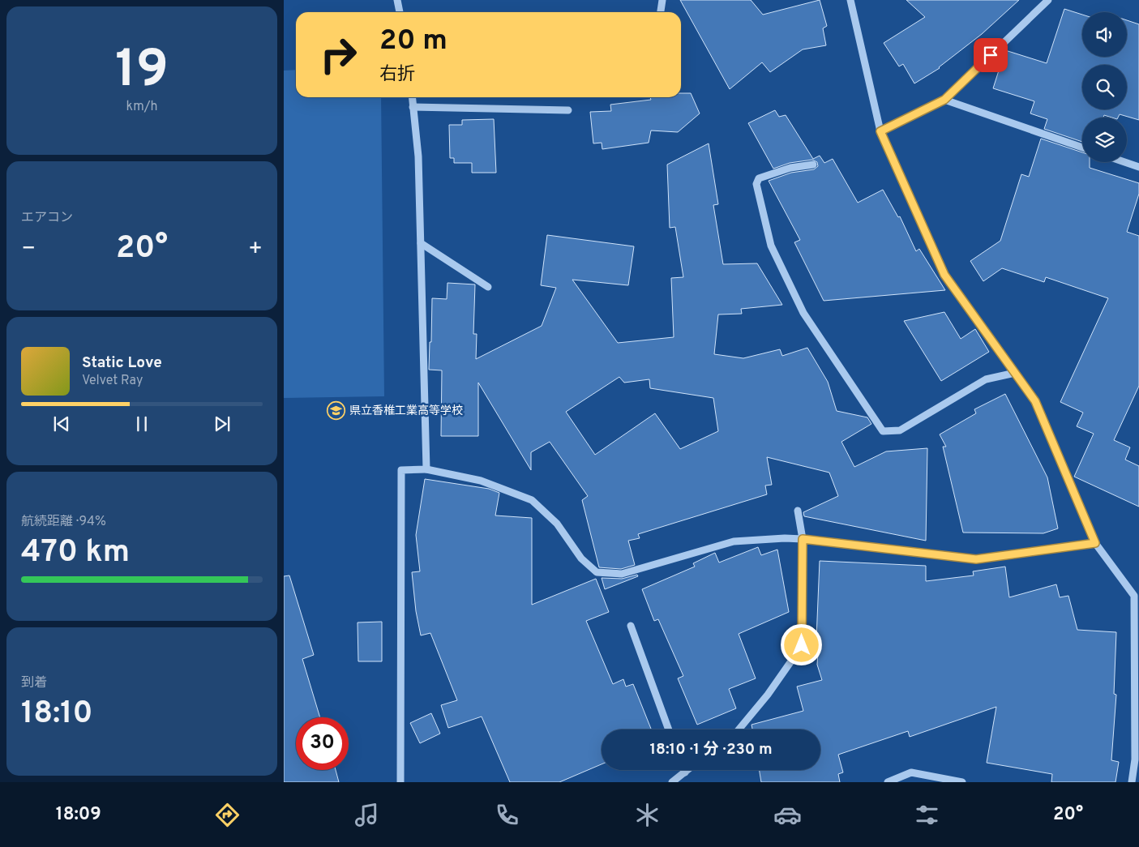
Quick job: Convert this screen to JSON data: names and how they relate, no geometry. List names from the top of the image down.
{
  "places": {
    "school or university": ["県立香椎工業高等学校"]
  },
  "page": {
    "tile": [
      ["19", "km/h"],
      "エアコン",
      ["航続距離 · 94%", "470 km"],
      ["到着", "18:10"]
    ],
    "turn": ["20 m", "右折"],
    "heat": ["−", "20°", "+"],
    "song": ["Static Love", "Velvet Ray"],
    "limit": "30",
    "trip": "18:10 · 1 分 · 230 m",
    "tabs": ["18:09", "20°"]
  }
}
